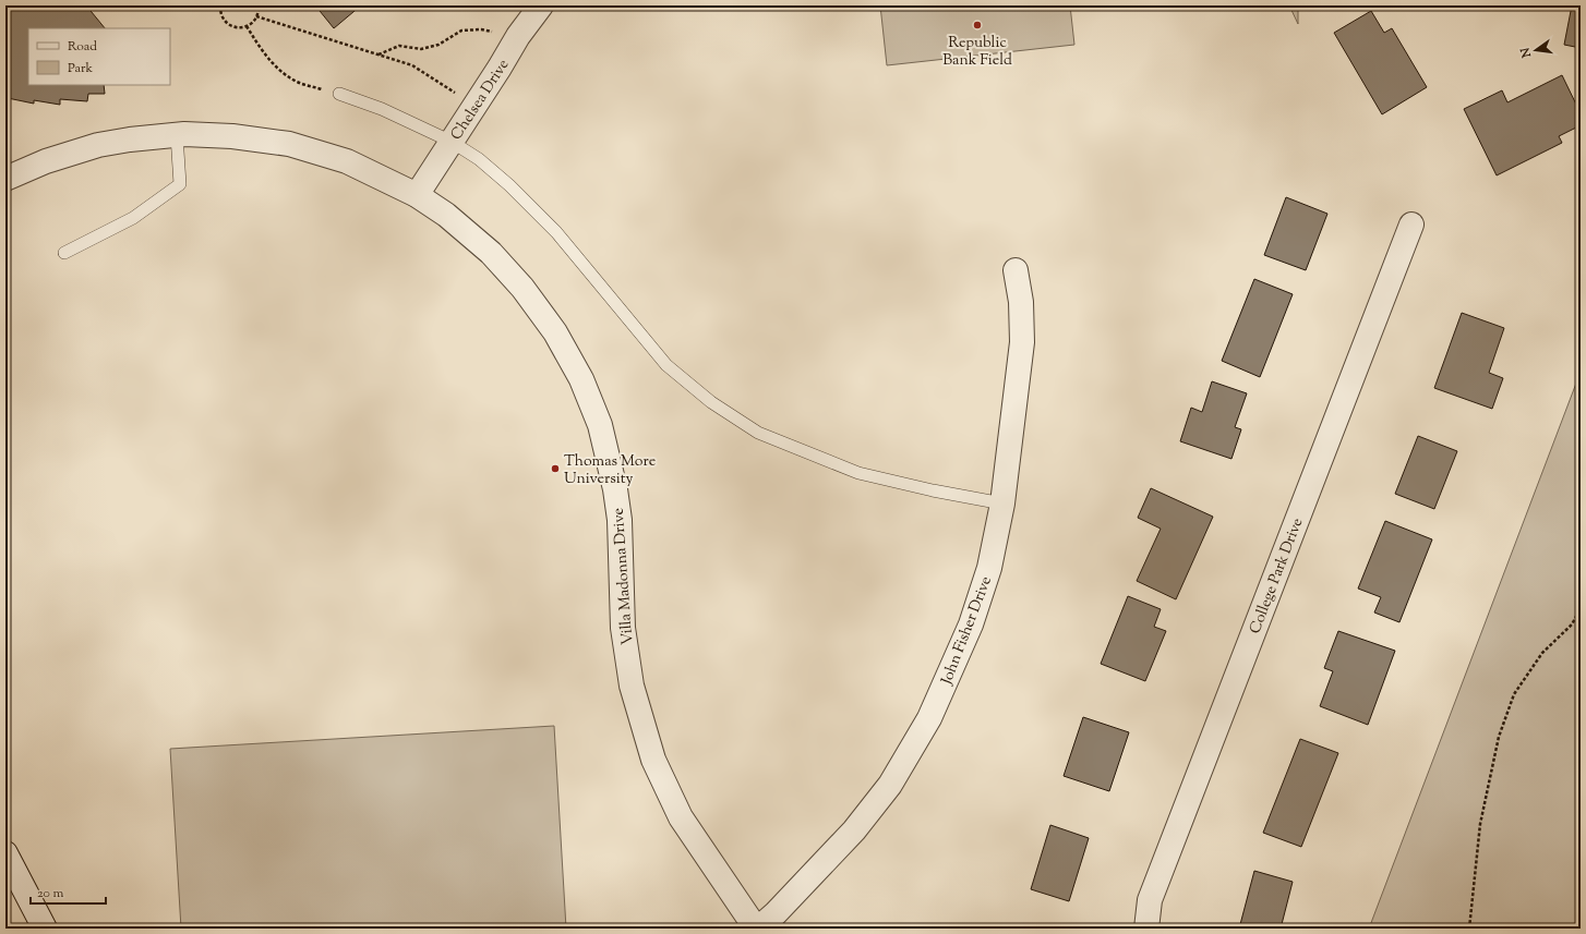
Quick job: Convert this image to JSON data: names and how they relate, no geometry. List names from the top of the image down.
{
  "streets": {
    "street": [
      "Chelsea Drive",
      "College Park Drive",
      "Villa Madonna Drive",
      "John Fisher Drive"
    ]
  },
  "crossings": [
    ["Chelsea Drive", "Villa Madonna Drive"],
    ["Villa Madonna Drive", "John Fisher Drive"]
  ],
  "places": ["Republic Bank Field", "Thomas More University"],
  "legend": ["Road", "Park"],
  "scale_bar": "20 m",
  "north": "left"
}
